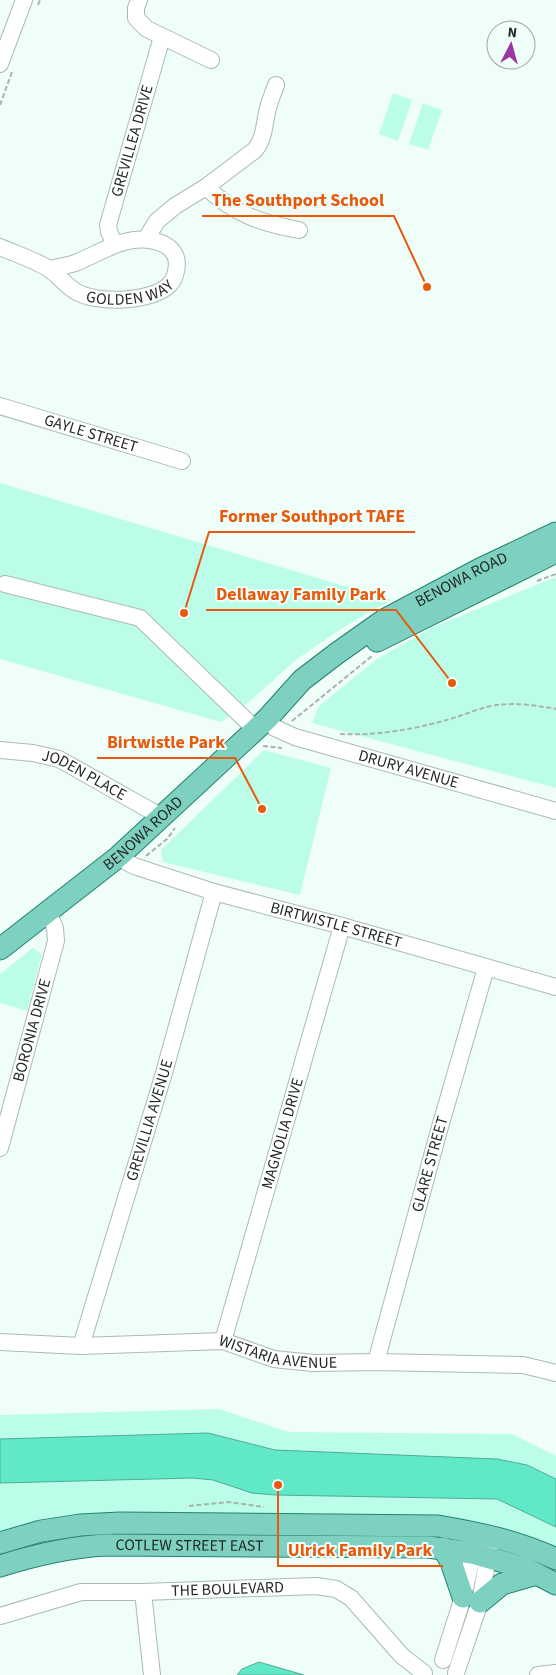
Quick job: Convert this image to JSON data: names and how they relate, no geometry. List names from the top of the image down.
{
  "streets": {
    "main road": ["BENOWA ROAD", "COTLEW STREET EAST"],
    "street": [
      "GREVILLEA DRIVE",
      "GOLDEN WAY",
      "GAYLE STREET",
      "DRURY AVENUE",
      "JODEN PLACE",
      "BIRTWISTLE STREET",
      "BORONIA DRIVE",
      "GREVILLIA AVENUE",
      "MAGNOLIA DRIVE",
      "GLARE STREET",
      "WISTARIA AVENUE",
      "THE BOULEVARD"
    ]
  },
  "crossings": [
    ["GREVILLEA DRIVE", "GOLDEN WAY"],
    ["BENOWA ROAD", "DRURY AVENUE"],
    ["BENOWA ROAD", "JODEN PLACE"],
    ["BENOWA ROAD", "BIRTWISTLE STREET"],
    ["BENOWA ROAD", "BORONIA DRIVE"],
    ["BIRTWISTLE STREET", "GREVILLIA AVENUE"],
    ["BIRTWISTLE STREET", "MAGNOLIA DRIVE"],
    ["BIRTWISTLE STREET", "GLARE STREET"],
    ["GREVILLIA AVENUE", "WISTARIA AVENUE"],
    ["MAGNOLIA DRIVE", "WISTARIA AVENUE"],
    ["GLARE STREET", "WISTARIA AVENUE"]
  ],
  "places": [
    "The Southport School",
    "Former Southport TAFE",
    "Dellaway Family Park",
    "Birtwistle Park",
    "Ulrick Family Park"
  ],
  "north": "top"
}
